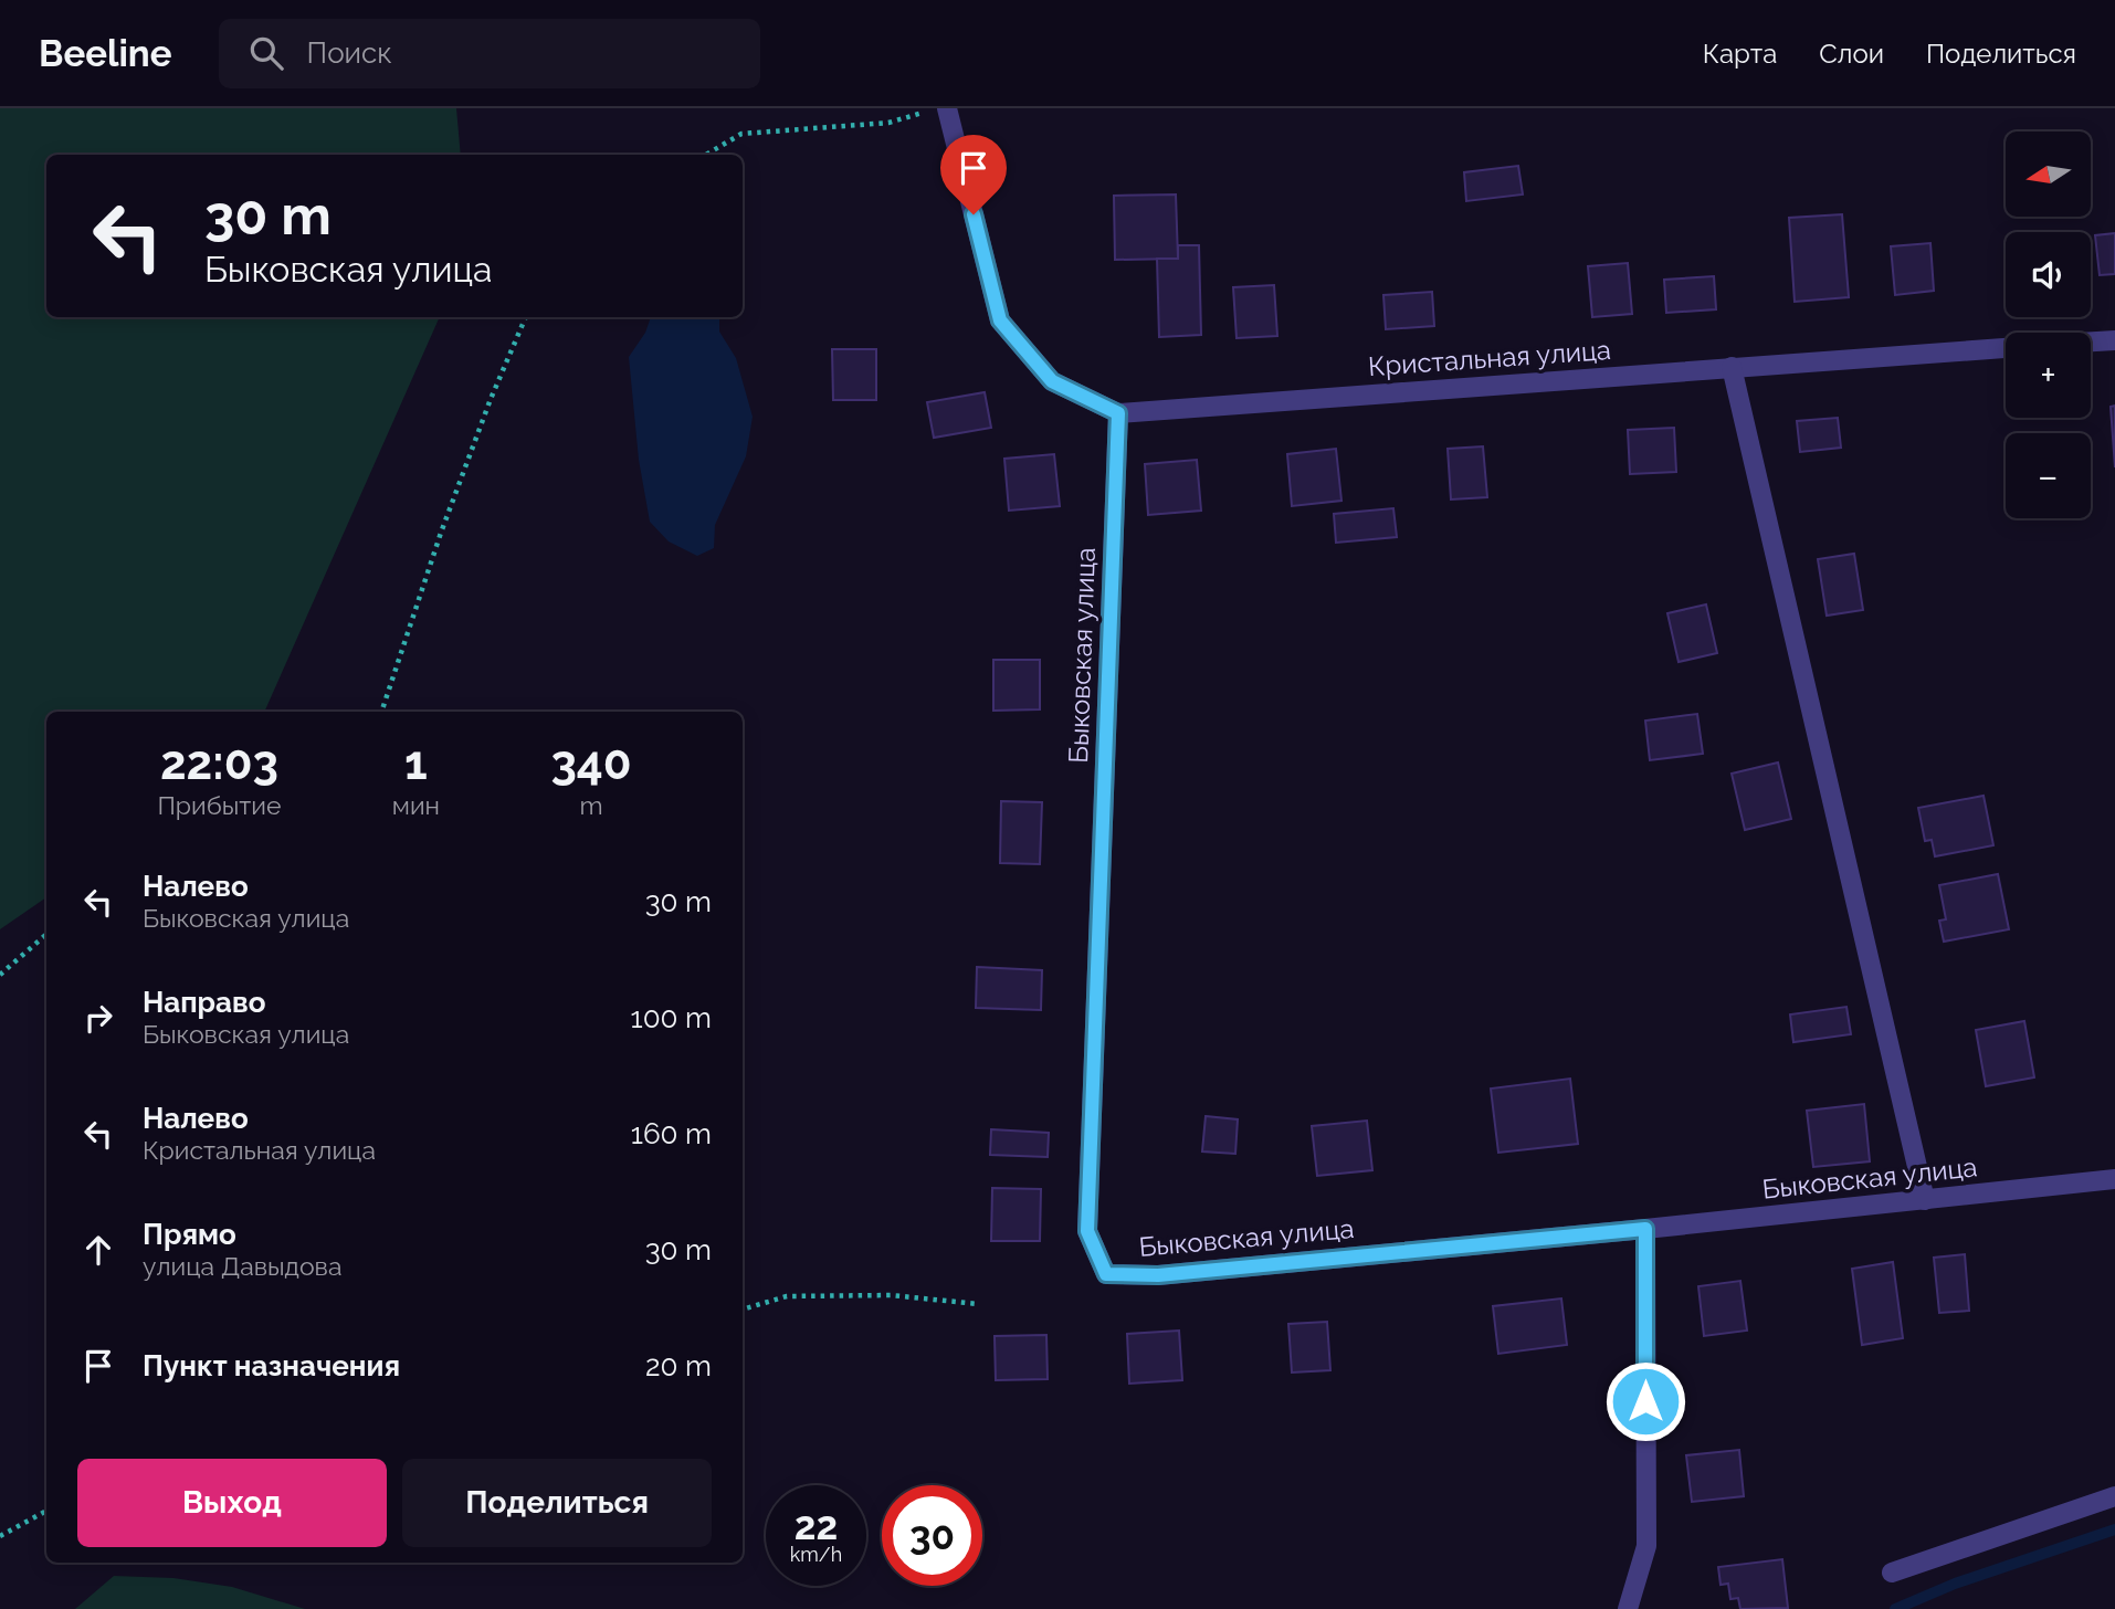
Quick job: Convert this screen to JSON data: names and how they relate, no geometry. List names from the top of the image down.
{
  "streets": {
    "street": ["Кристальная улица", "Быковская улица"]
  },
  "crossings": [
    ["Кристальная улица", "Быковская улица"]
  ],
  "north": "left",
  "page": {
    "header": "Beeline",
    "search": "Поиск",
    "nav": ["Карта", "Слои", "Поделиться"],
    "map_buttons": ["+", "−"],
    "turn": ["30 m", "Быковская улица"],
    "eta": [
      "22:03",
      "Прибытие",
      "1",
      "мин",
      "340",
      "m"
    ],
    "list": [
      {
        "name": "Налево",
        "note": "Быковская улица",
        "value": "30 m"
      },
      {
        "name": "Направо",
        "note": "Быковская улица",
        "value": "100 m"
      },
      {
        "name": "Налево",
        "note": "Кристальная улица",
        "value": "160 m"
      },
      {
        "name": "Прямо",
        "note": "улица Давыдова",
        "value": "30 m"
      },
      {
        "name": "Пункт назначения",
        "value": "20 m"
      }
    ],
    "buttons": ["Выход", "Поделиться"],
    "speed": "22 km/h",
    "limit": "30"
  }
}
